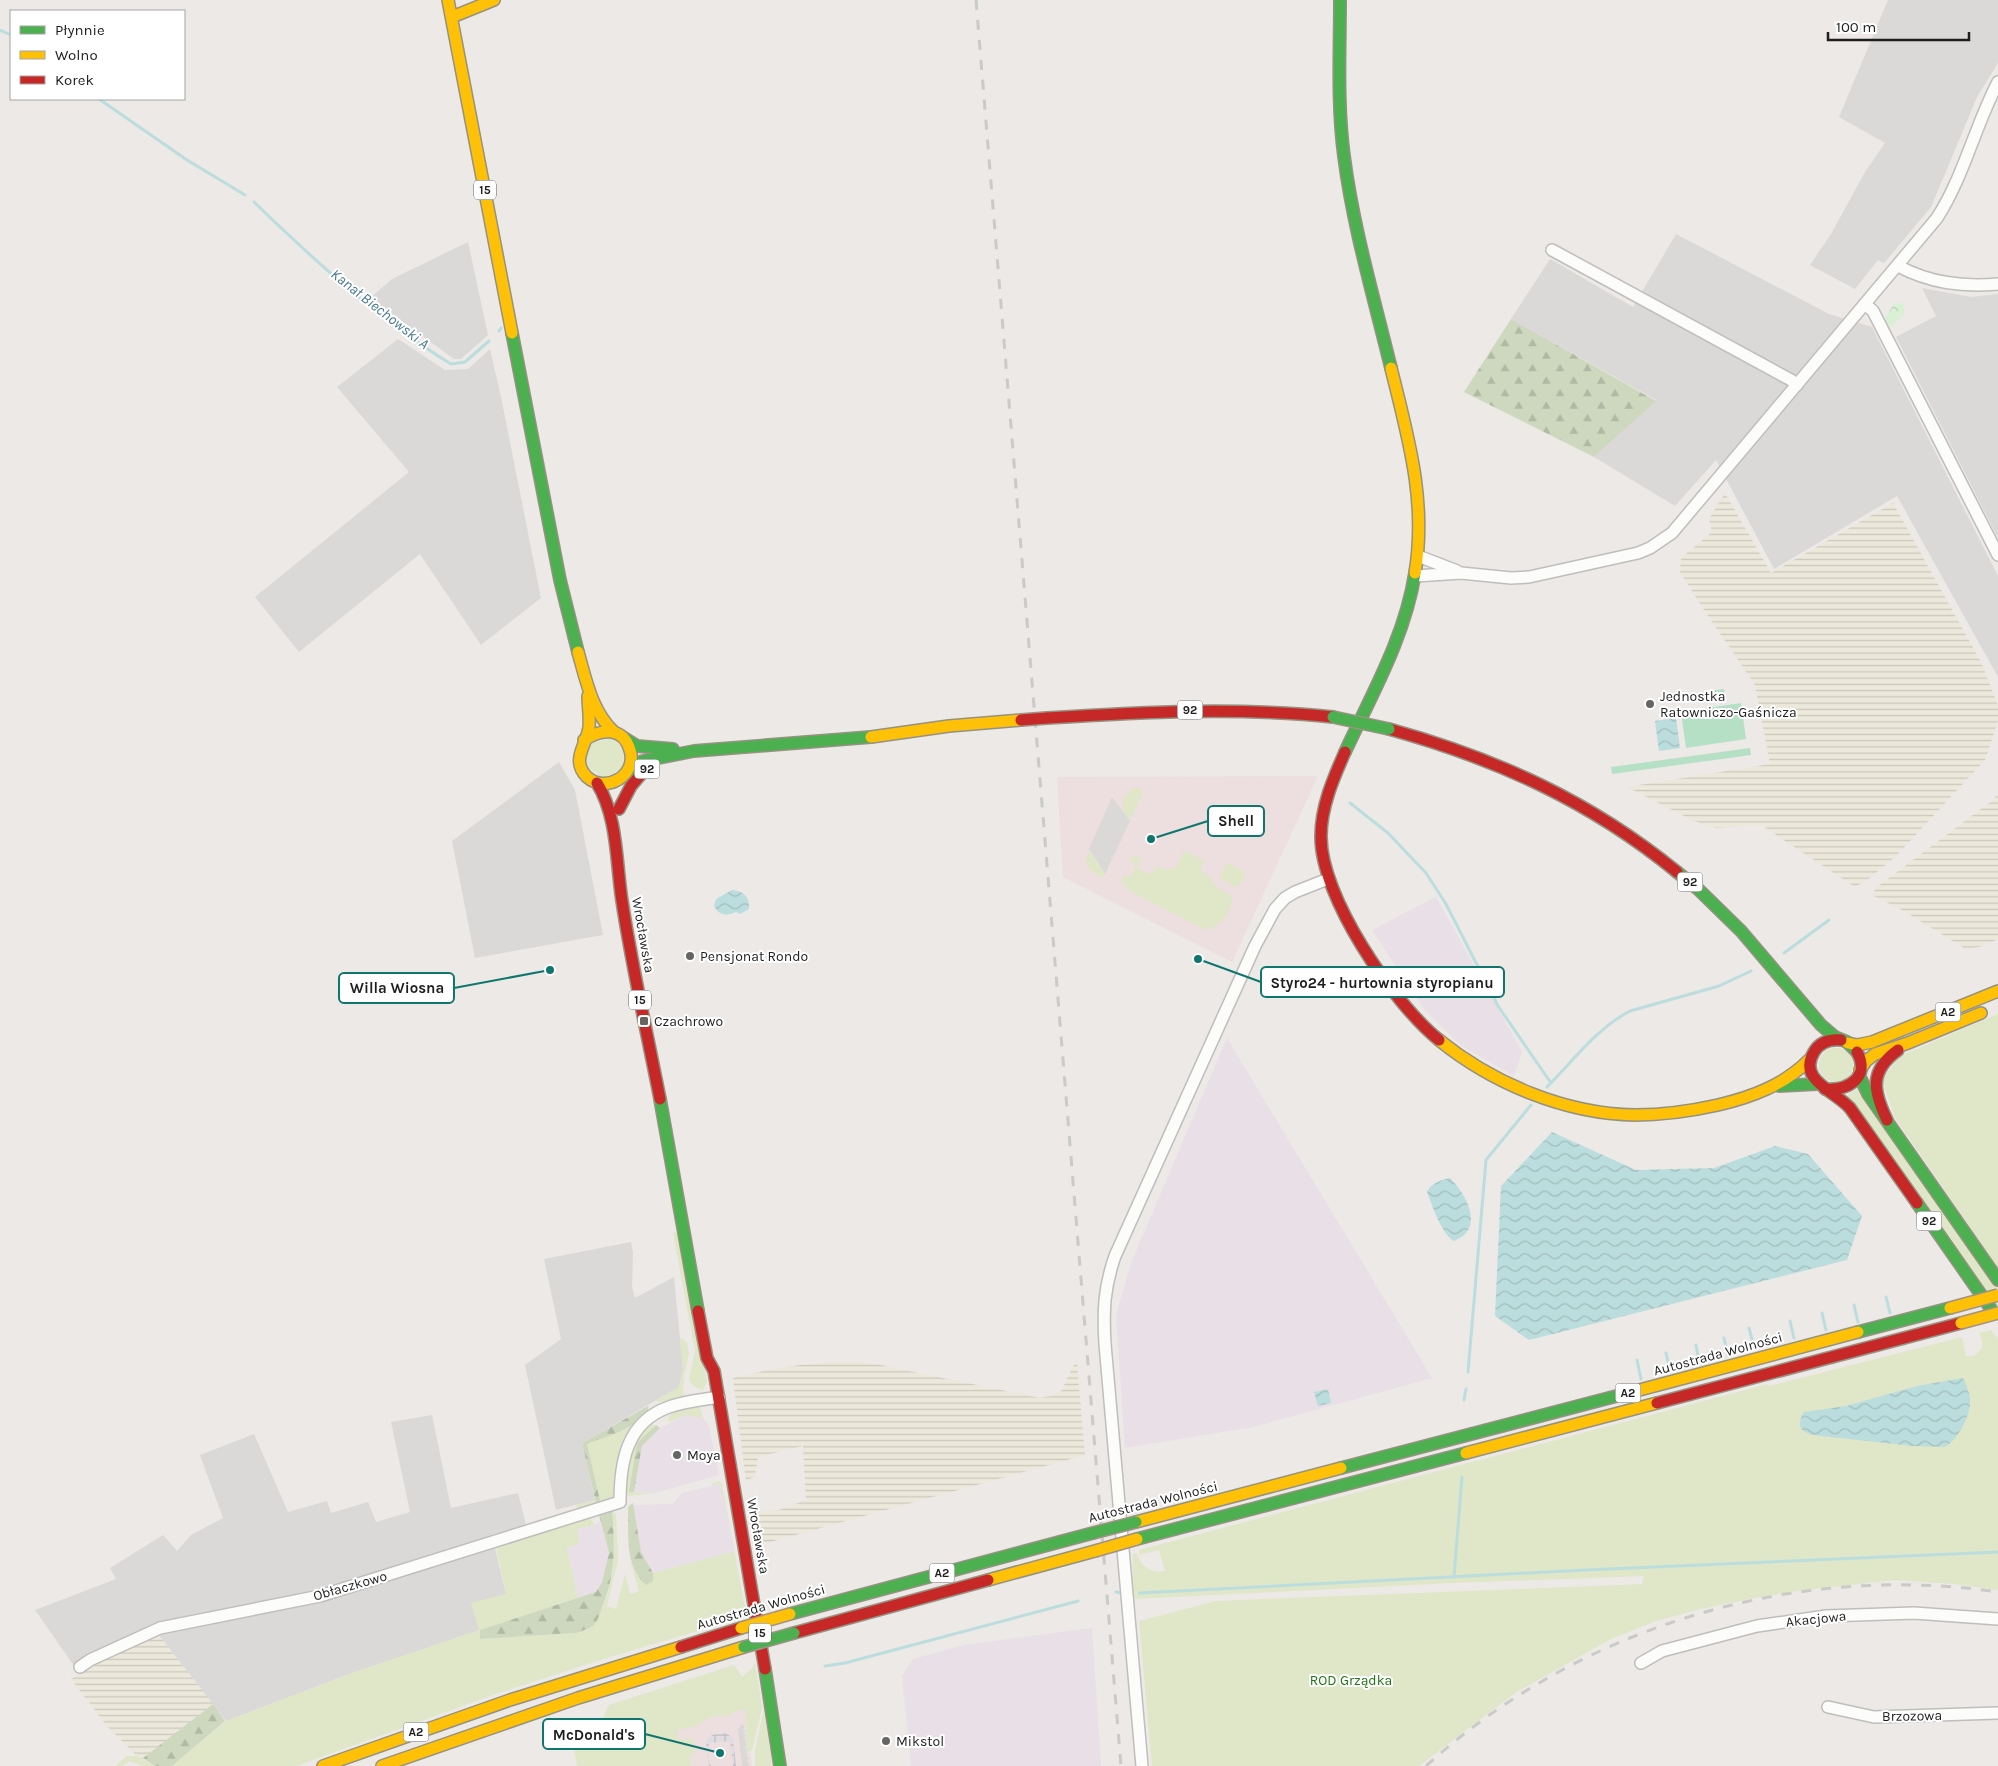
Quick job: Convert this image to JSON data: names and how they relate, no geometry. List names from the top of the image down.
{
  "streets": {
    "main road": [
      "15",
      "92",
      "Wrocławska",
      "A2",
      "Autostrada Wolności"
    ],
    "street": ["Obłaczkowo", "Akacjowa", "Brzozowa"]
  },
  "crossings": [
    ["15", "92"],
    ["15", "Wrocławska"],
    ["92", "Wrocławska"],
    ["92", "A2"],
    ["Wrocławska", "Obłaczkowo"]
  ],
  "water": ["Kanał Biechowski A"],
  "parks": ["ROD Grządka"],
  "places": {
    "other": [
      "Jednostka Ratowniczo-Gaśnicza",
      "Shell",
      "Pensjonat Rondo",
      "Styro24 - hurtownia styropianu",
      "Willa Wiosna",
      "Moya",
      "Mikstol",
      "McDonald's"
    ],
    "transit": ["Czachrowo"]
  },
  "legend": ["Płynnie", "Wolno", "Korek"],
  "scale_bar": "100 m"
}
